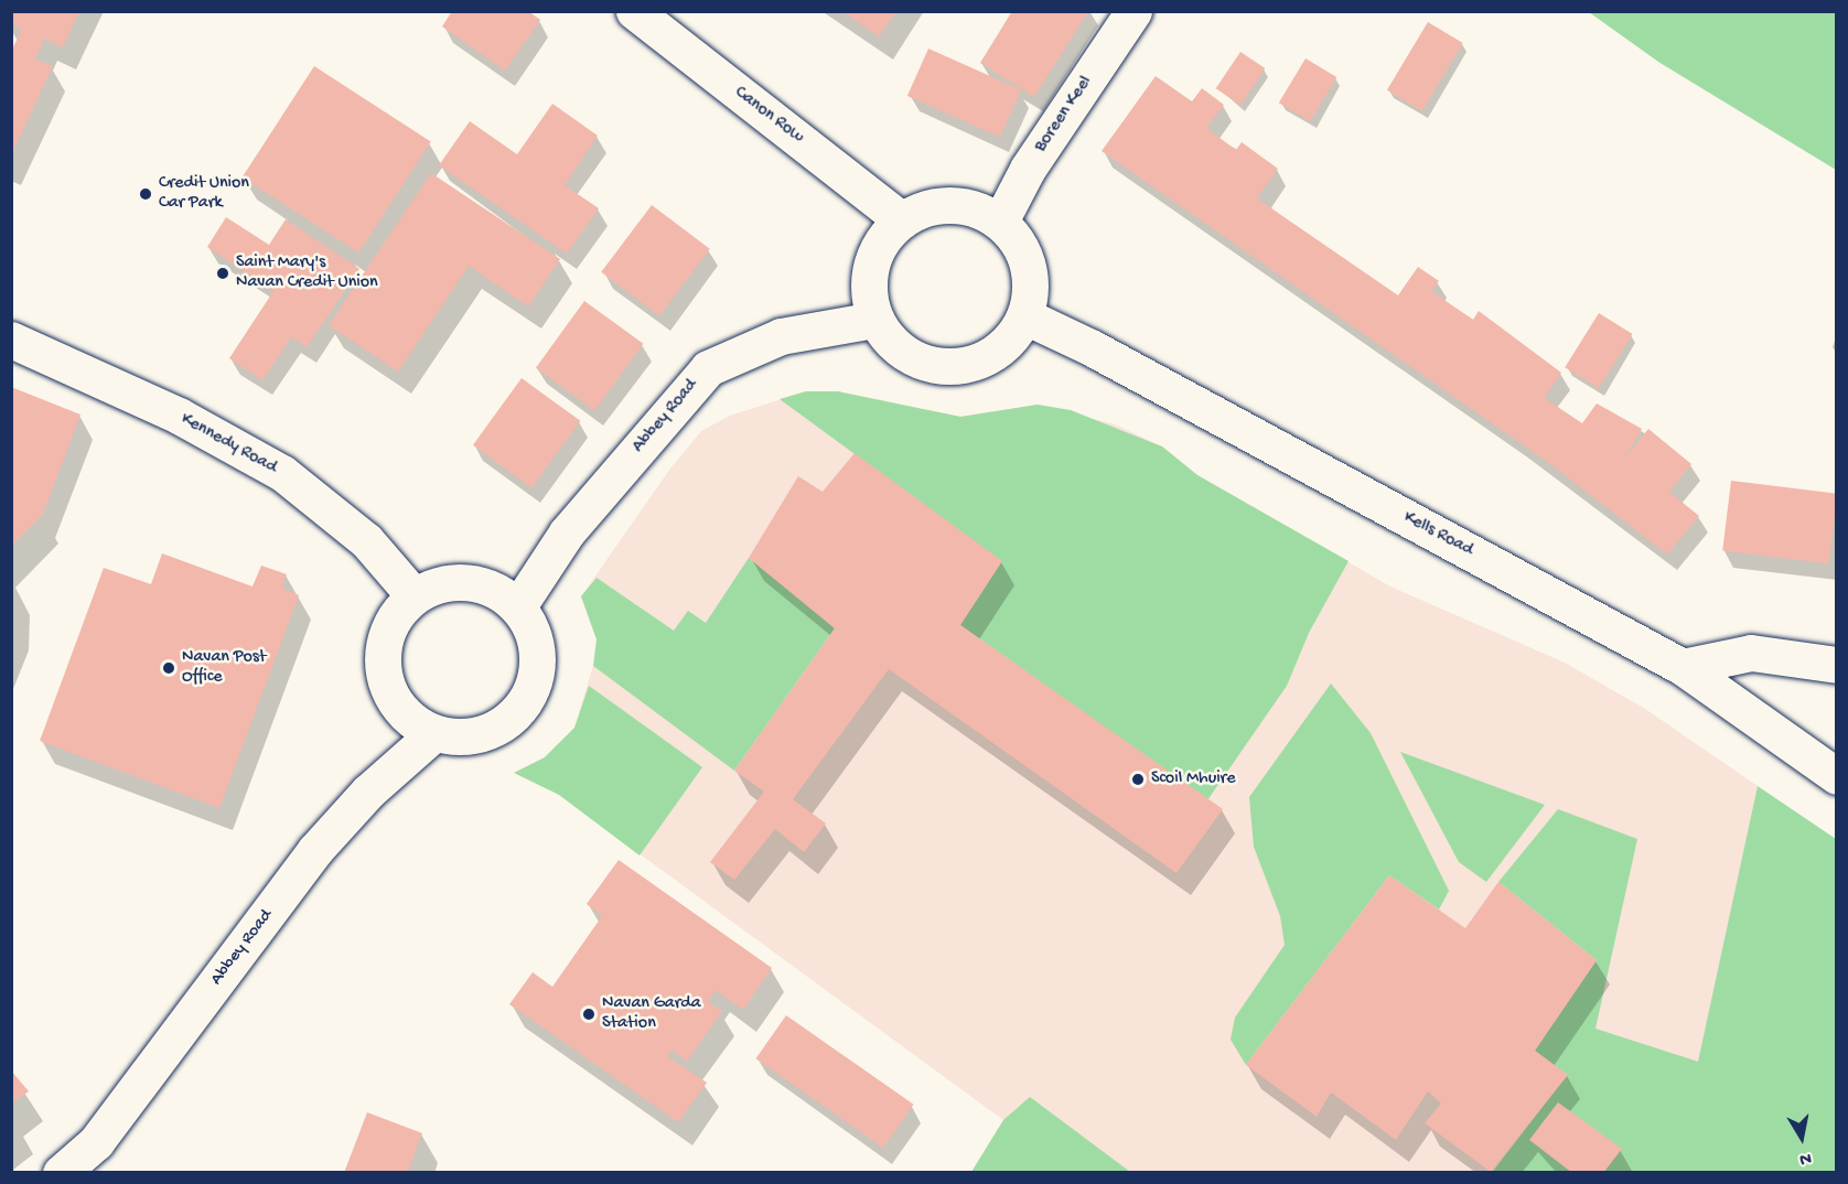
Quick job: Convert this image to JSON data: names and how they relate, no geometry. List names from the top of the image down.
{
  "streets": {
    "street": [
      "Boreen Keel",
      "Canon Row",
      "Abbey Road",
      "Kennedy Road",
      "Kells Road"
    ]
  },
  "crossings": [
    ["Boreen Keel", "Canon Row"],
    ["Boreen Keel", "Abbey Road"],
    ["Boreen Keel", "Kells Road"],
    ["Canon Row", "Abbey Road"],
    ["Canon Row", "Kells Road"],
    ["Abbey Road", "Kennedy Road"],
    ["Abbey Road", "Kells Road"]
  ],
  "places": [
    "Credit Union Car Park",
    "Saint Mary's Navan Credit Union",
    "Navan Post Office",
    "Scoil Mhuire",
    "Navan Garda Station"
  ],
  "north": "bottom"
}
